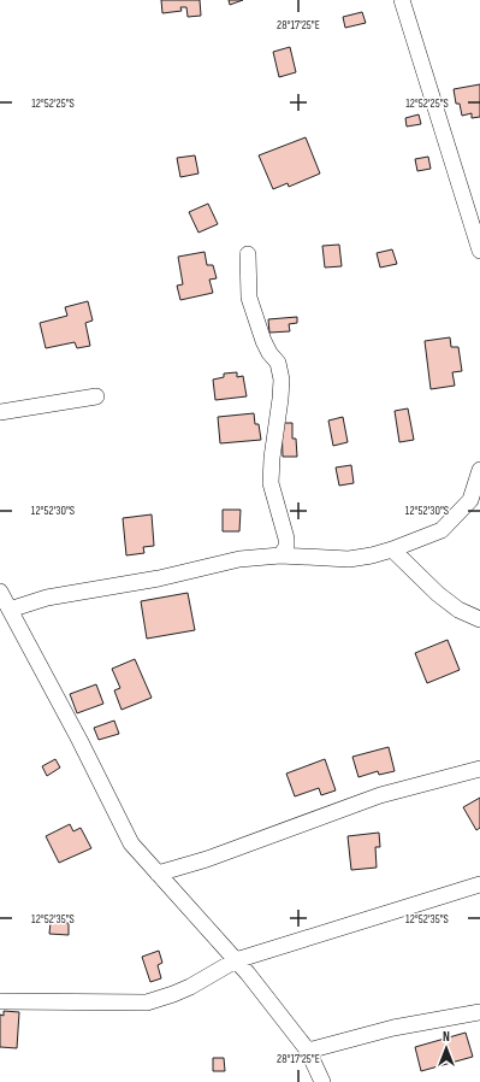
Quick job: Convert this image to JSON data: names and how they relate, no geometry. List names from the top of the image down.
{
  "north": "top",
  "coordinates": [
    "28°17'25\"E",
    "12°52'25\"S",
    "12°52'30\"S",
    "12°52'35\"S"
  ]
}
